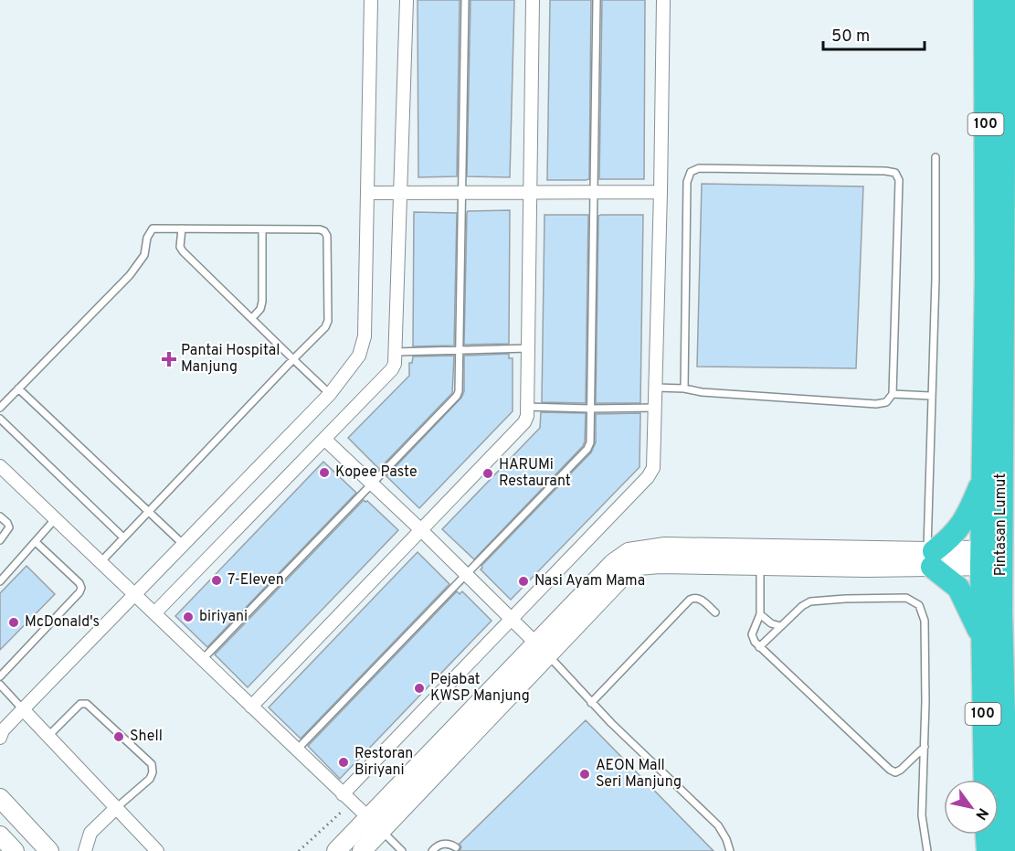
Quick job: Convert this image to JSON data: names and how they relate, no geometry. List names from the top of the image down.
{
  "streets": {
    "highway": ["100", "Pintasan Lumut"]
  },
  "places": {
    "health": ["Pantai Hospital Manjung"],
    "other": [
      "Kopee Paste",
      "HARUMi Restaurant",
      "7-Eleven",
      "Nasi Ayam Mama",
      "biriyani",
      "McDonald's",
      "Pejabat KWSP Manjung",
      "Shell",
      "Restoran Biriyani",
      "AEON Mall Seri Manjung"
    ]
  },
  "scale_bar": "50 m",
  "north": "bottom right"
}
